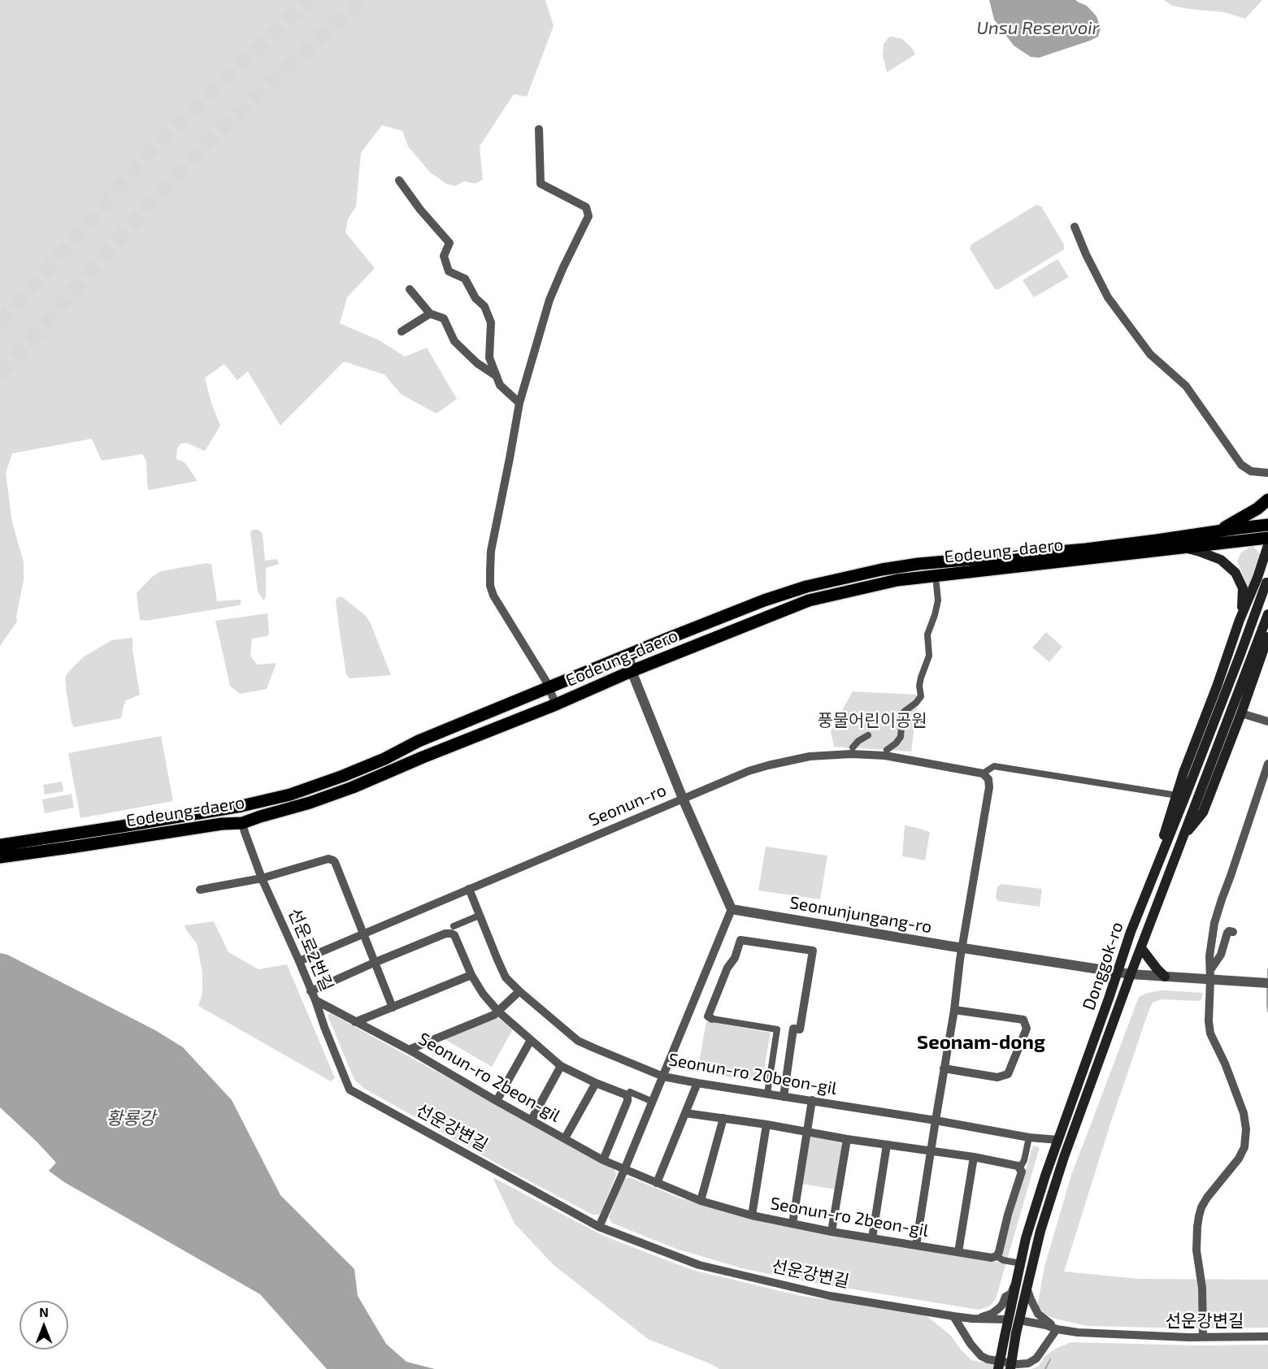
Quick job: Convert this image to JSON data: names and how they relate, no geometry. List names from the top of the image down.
{
  "streets": {
    "main road": ["Eodeung-daero", "Donggok-ro"],
    "street": [
      "Seonun-ro",
      "Seonunjungang-ro",
      "선운로2번길",
      "Seonun-ro 20beon-gil",
      "Seonun-ro 2beon-gil",
      "선운강변길"
    ]
  },
  "crossings": [
    ["Eodeung-daero", "선운로2번길"],
    ["Seonun-ro", "선운로2번길"],
    ["Seonun-ro", "Seonun-ro 20beon-gil"],
    ["Seonunjungang-ro", "Donggok-ro"],
    ["선운로2번길", "Seonun-ro 2beon-gil"],
    ["선운로2번길", "선운강변길"],
    ["Donggok-ro", "Seonun-ro 20beon-gil"],
    ["Donggok-ro", "선운강변길"]
  ],
  "districts": ["Seonam-dong"],
  "water": ["Unsu Reservoir", "황룡강"],
  "parks": ["풍물어린이공원"],
  "north": "top"
}
